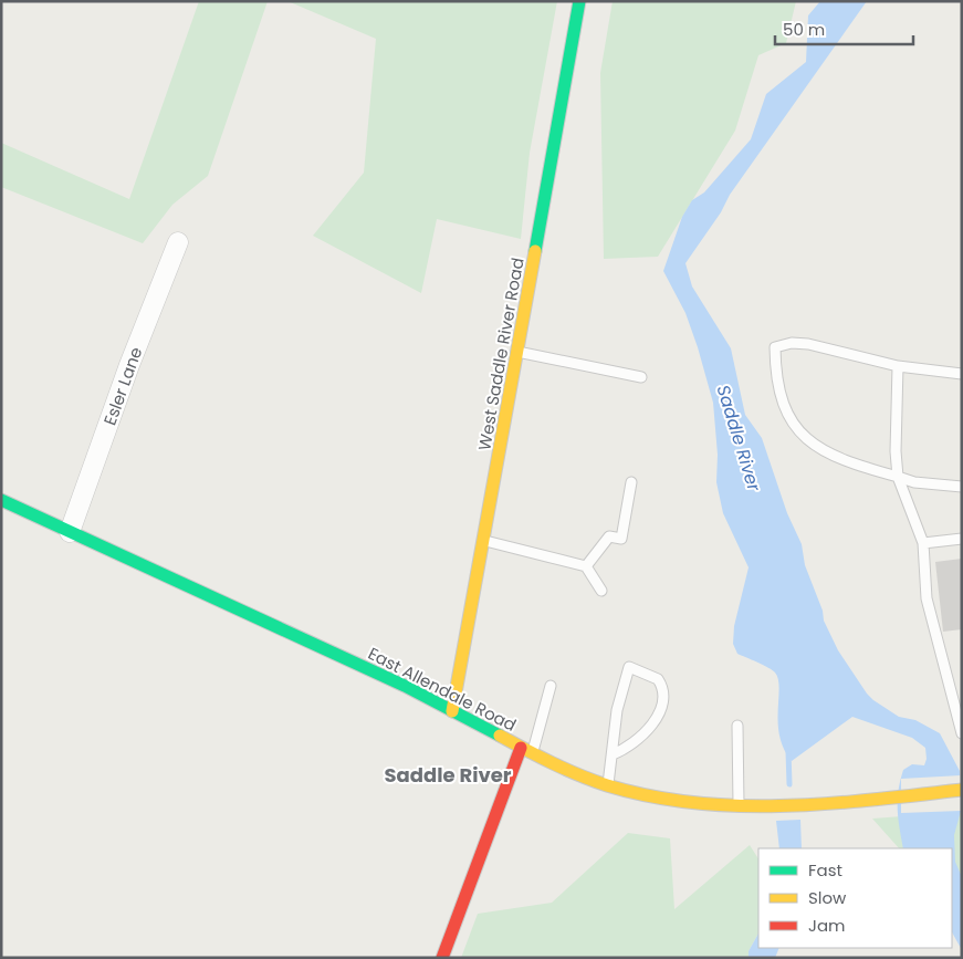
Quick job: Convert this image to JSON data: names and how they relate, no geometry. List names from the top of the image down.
{
  "streets": {
    "main road": ["West Saddle River Road", "East Allendale Road"],
    "street": ["Esler Lane"]
  },
  "crossings": [
    ["West Saddle River Road", "East Allendale Road"],
    ["Esler Lane", "East Allendale Road"]
  ],
  "districts": ["Saddle River"],
  "water": ["Saddle River"],
  "legend": ["Fast", "Slow", "Jam"],
  "scale_bar": "50 m"
}
